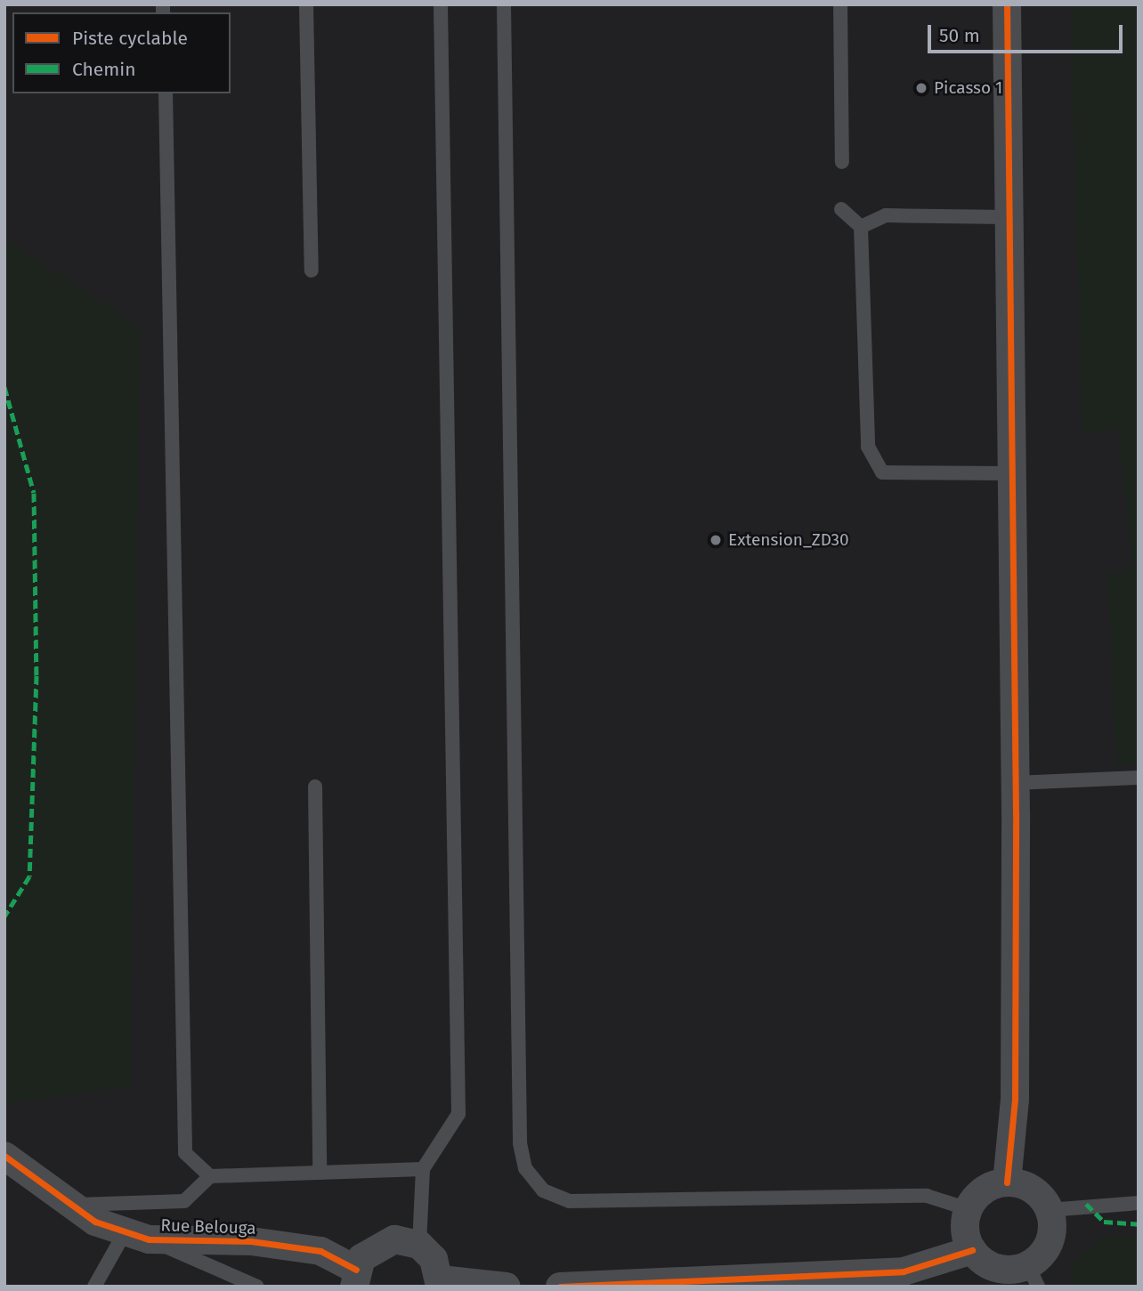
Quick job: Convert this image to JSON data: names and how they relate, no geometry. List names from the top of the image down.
{
  "streets": {
    "street": ["Rue Belouga"]
  },
  "places": ["Picasso 1", "Extension_ZD30"],
  "legend": ["Piste cyclable", "Chemin"],
  "scale_bar": "50 m"
}
